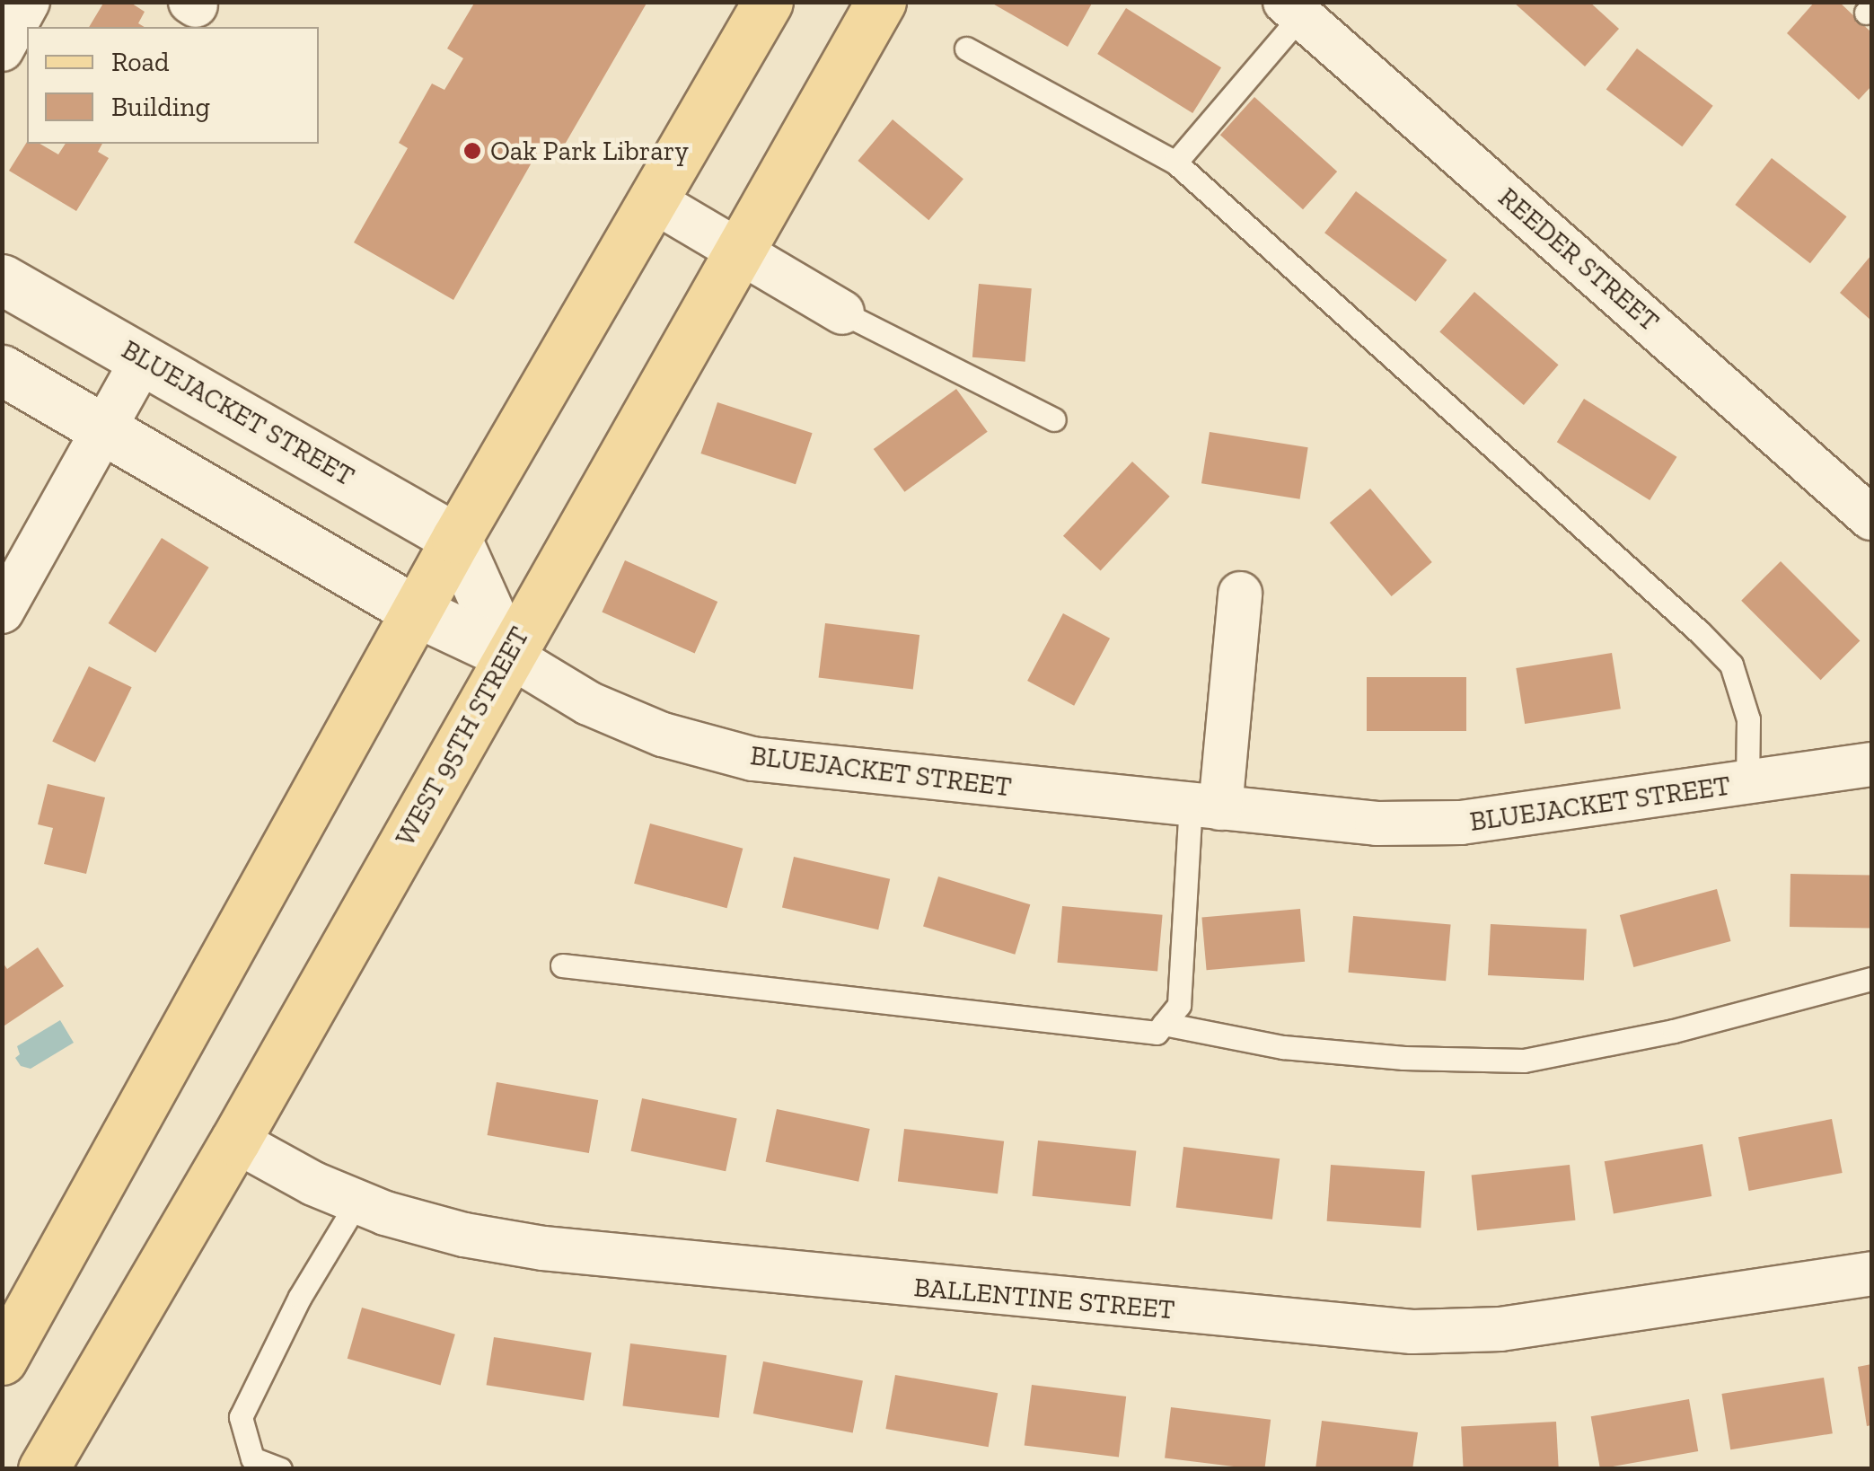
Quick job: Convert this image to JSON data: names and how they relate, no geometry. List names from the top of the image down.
{
  "streets": {
    "main road": ["WEST 95TH STREET"],
    "street": ["REEDER STREET", "BLUEJACKET STREET", "BALLENTINE STREET"]
  },
  "crossings": [
    ["BLUEJACKET STREET", "WEST 95TH STREET"],
    ["WEST 95TH STREET", "BALLENTINE STREET"]
  ],
  "places": ["Oak Park Library"],
  "legend": ["Road", "Building"]
}
